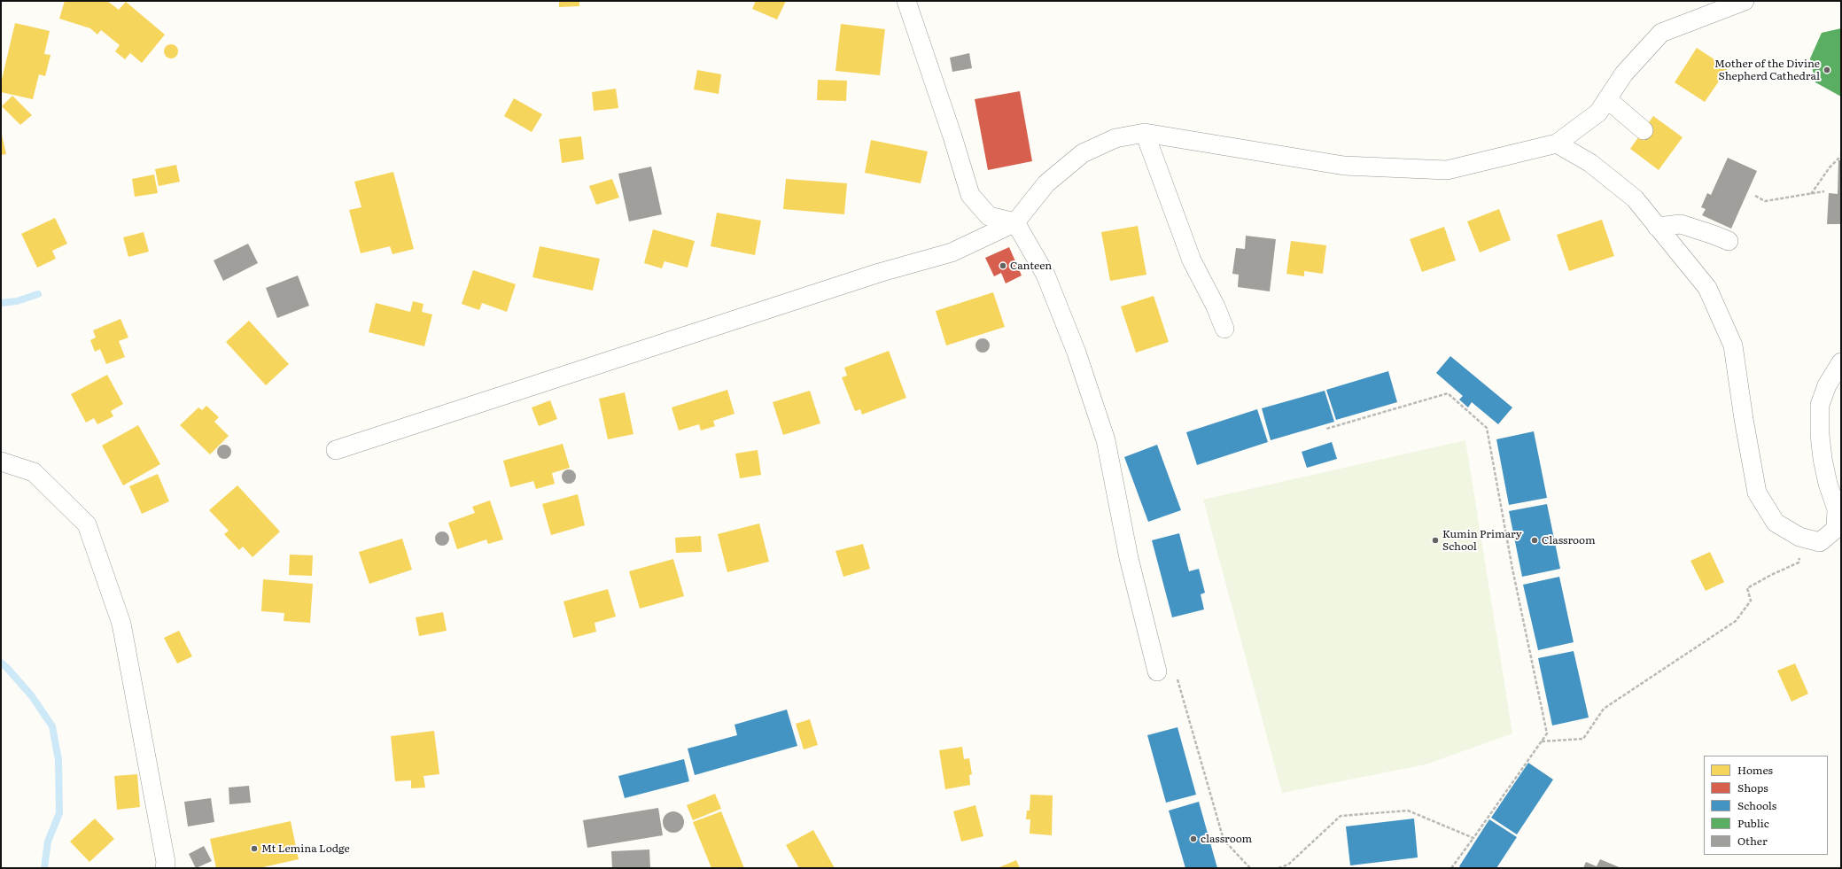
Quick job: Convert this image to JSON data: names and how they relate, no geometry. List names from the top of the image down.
{
  "places": [
    "Mother of the Divine Shepherd Cathedral",
    "Canteen",
    "Kumin Primary School",
    "Classroom",
    "classroom",
    "Mt Lemina Lodge"
  ],
  "legend": [
    "Homes",
    "Shops",
    "Schools",
    "Public",
    "Other"
  ]
}
